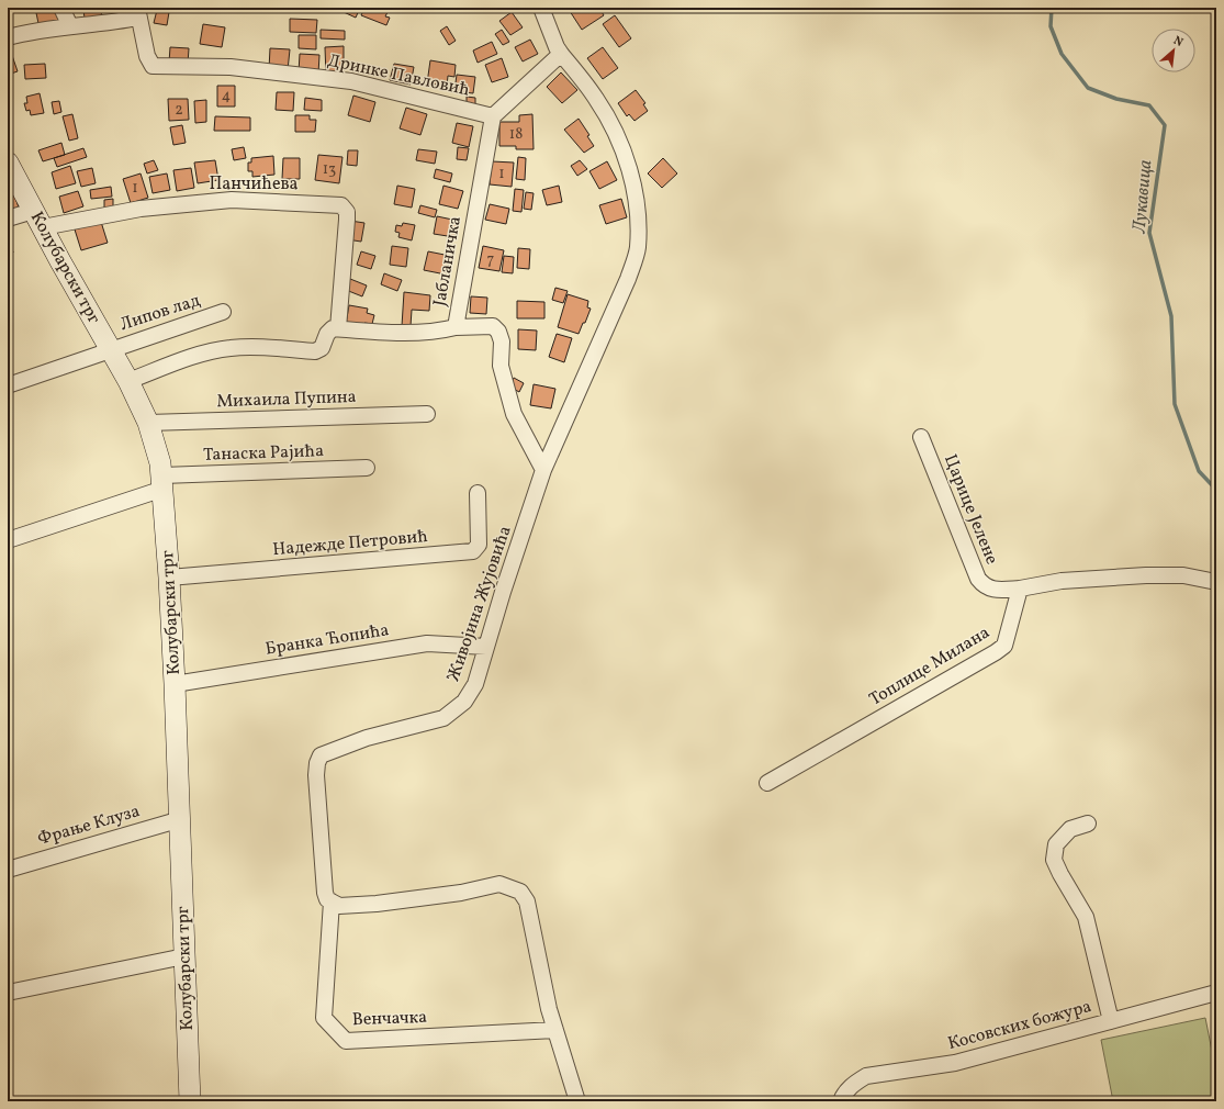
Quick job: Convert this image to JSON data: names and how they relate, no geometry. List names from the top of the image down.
{
  "streets": {
    "street": [
      "Дринке Павловић",
      "Панчићева",
      "Јабланичка",
      "Колубарски трг",
      "Липов лад",
      "Михаила Пупина",
      "Танаска Рајића",
      "Царице Јелене",
      "Надежде Петровић",
      "Живојина Жујовића",
      "Бранка Ћопића",
      "Топлице Милана",
      "Фрање Клуза",
      "Венчачка",
      "Косовских божура"
    ]
  },
  "crossings": [
    ["Дринке Павловић", "Јабланичка"],
    ["Панчићева", "Колубарски трг"],
    ["Јабланичка", "Живојина Жујовића"],
    ["Колубарски трг", "Липов лад"],
    ["Колубарски трг", "Михаила Пупина"],
    ["Колубарски трг", "Танаска Рајића"],
    ["Колубарски трг", "Надежде Петровић"],
    ["Колубарски трг", "Бранка Ћопића"],
    ["Колубарски трг", "Фрање Клуза"],
    ["Царице Јелене", "Топлице Милана"],
    ["Живојина Жујовића", "Бранка Ћопића"],
    ["Живојина Жујовића", "Венчачка"]
  ],
  "water": ["Лукавица"],
  "house_numbers": [
    "4",
    "2",
    "18",
    "13",
    "1",
    "1",
    "7"
  ],
  "north": "top right"
}
